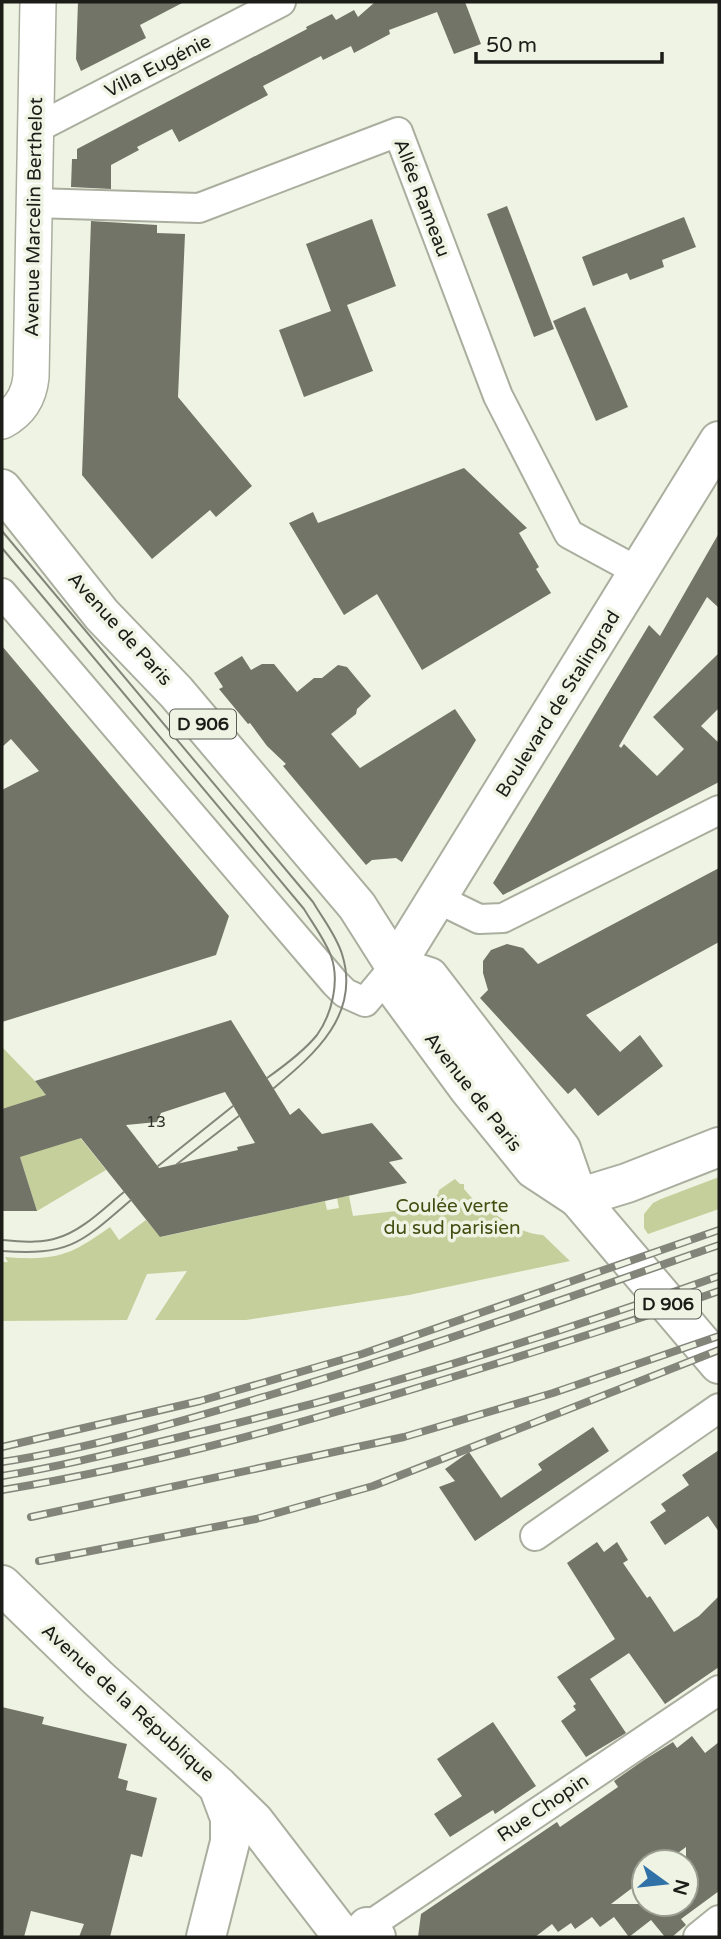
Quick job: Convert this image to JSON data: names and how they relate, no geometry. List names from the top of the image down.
{
  "streets": {
    "main road": [
      "Avenue de Paris",
      "Boulevard de Stalingrad",
      "D 906",
      "Avenue de la République"
    ],
    "street": [
      "Villa Eugénie",
      "Allée Rameau",
      "Avenue Marcelin Berthelot",
      "Rue Chopin"
    ]
  },
  "crossings": [
    ["Villa Eugénie", "Avenue Marcelin Berthelot"],
    ["Allée Rameau", "Avenue Marcelin Berthelot"],
    ["Allée Rameau", "Boulevard de Stalingrad"],
    ["Avenue de Paris", "Boulevard de Stalingrad"],
    ["Avenue de Paris", "D 906"],
    ["Boulevard de Stalingrad", "D 906"],
    ["Avenue de la République", "Rue Chopin"]
  ],
  "parks": ["Coulée verte du sud parisien"],
  "house_numbers": ["13"],
  "scale_bar": "50 m",
  "north": "right"
}
